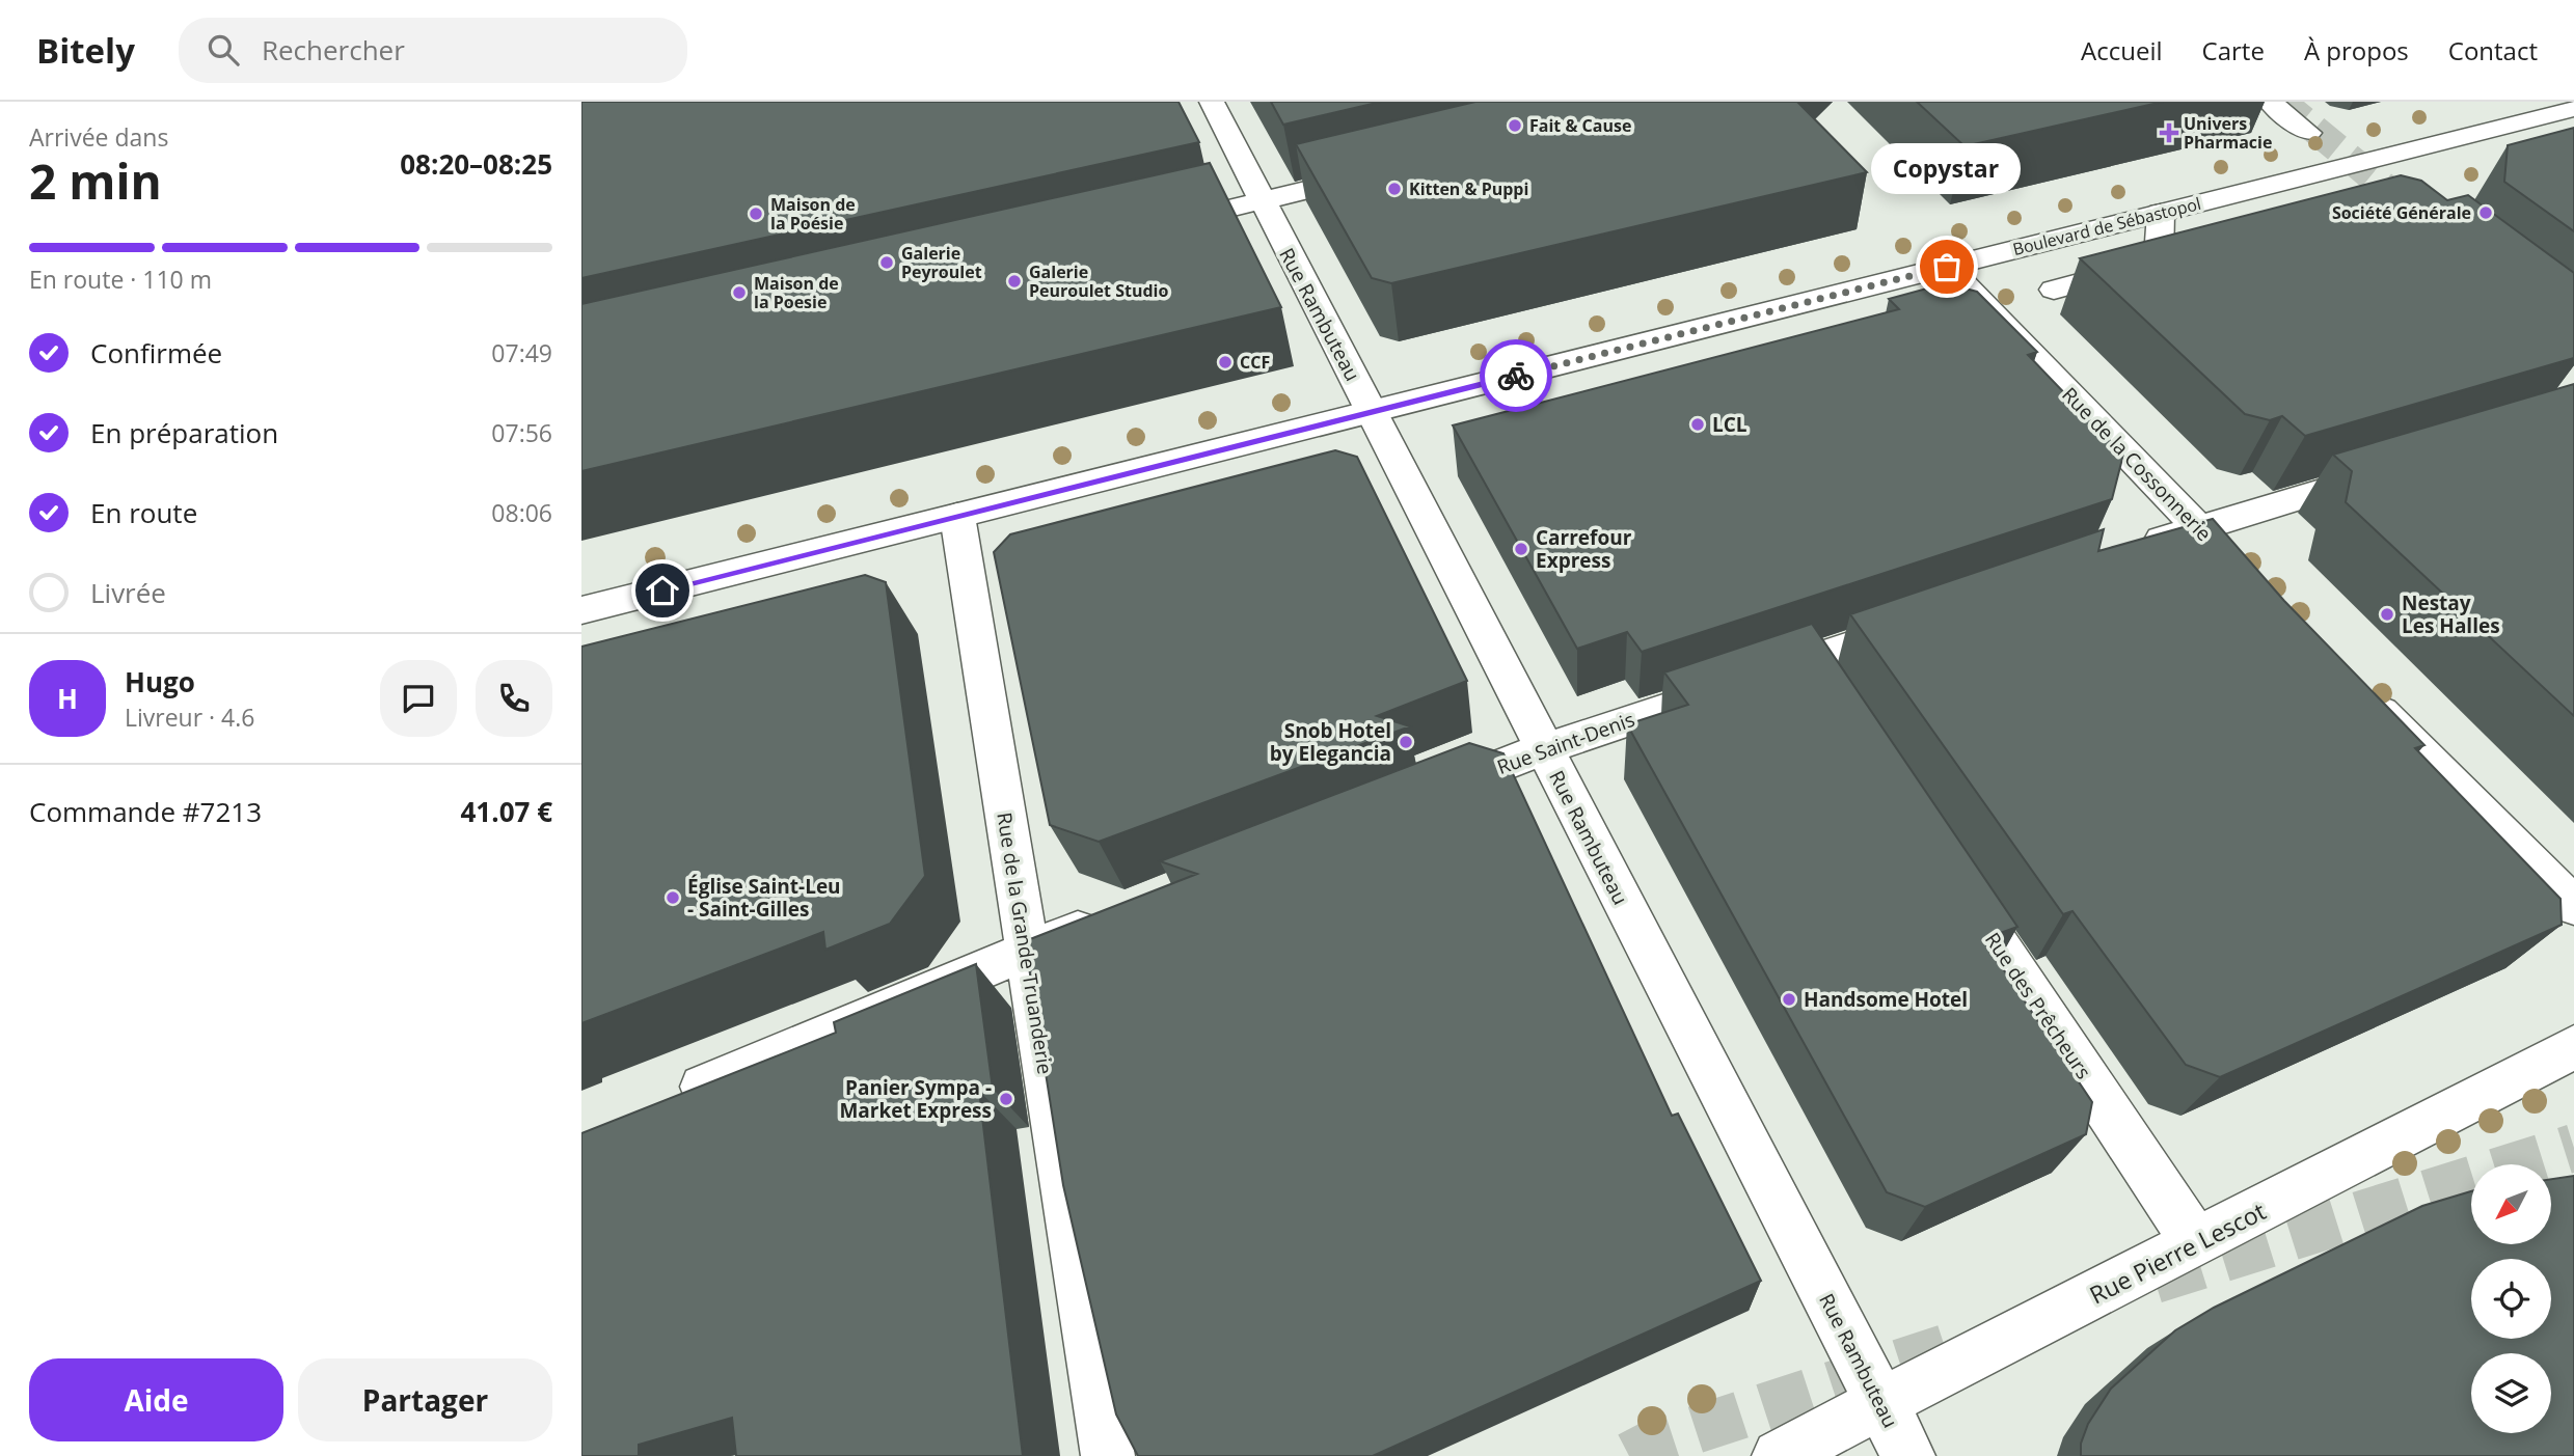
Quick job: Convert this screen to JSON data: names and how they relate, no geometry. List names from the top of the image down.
{
  "streets": {
    "street": [
      "Boulevard de Sébastopol",
      "Rue Rambuteau",
      "Rue de la Cossonnerie",
      "Rue Saint-Denis",
      "Rue de la Grande Truanderie",
      "Rue des Prêcheurs",
      "Rue Pierre Lescot"
    ]
  },
  "crossings": [
    ["Boulevard de Sébastopol", "Rue Rambuteau"],
    ["Boulevard de Sébastopol", "Rue de la Cossonnerie"],
    ["Boulevard de Sébastopol", "Rue de la Grande Truanderie"],
    ["Rue Rambuteau", "Rue Saint-Denis"],
    ["Rue Rambuteau", "Rue Pierre Lescot"],
    ["Rue des Prêcheurs", "Rue Pierre Lescot"]
  ],
  "places": {
    "other": [
      "Fait & Cause",
      "Kitten & Puppi",
      "Société Générale",
      "Maison de la Poésie",
      "Galerie Peyroulet",
      "Copystar",
      "Galerie Peuroulet Studio",
      "Maison de la Poesie",
      "CCF",
      "LCL",
      "Carrefour Express",
      "Nestay Les Halles",
      "Snob Hotel by Elegancia",
      "Église Saint-Leu - Saint-Gilles",
      "Handsome Hotel",
      "Panier Sympa - Market Express"
    ],
    "health": ["Univers Pharmacie"]
  },
  "north": "bottom left",
  "page": {
    "header": "Bitely",
    "search": "Rechercher",
    "nav": [
      "Accueil",
      "Carte",
      "À propos",
      "Contact"
    ],
    "heading": ["2 min", "Arrivée dans", "08:20–08:25"],
    "panel": [
      "Hugo",
      "Livreur · 4.6",
      "Commande #7213",
      "41.07 €"
    ],
    "bubble": "Copystar",
    "bar": "En route · 110 m",
    "list": [
      ["Confirmée", "07:49"],
      ["En préparation", "07:56"],
      ["En route", "08:06"],
      "Livrée"
    ],
    "round": "H",
    "buttons": ["Aide", "Partager"]
  }
}
